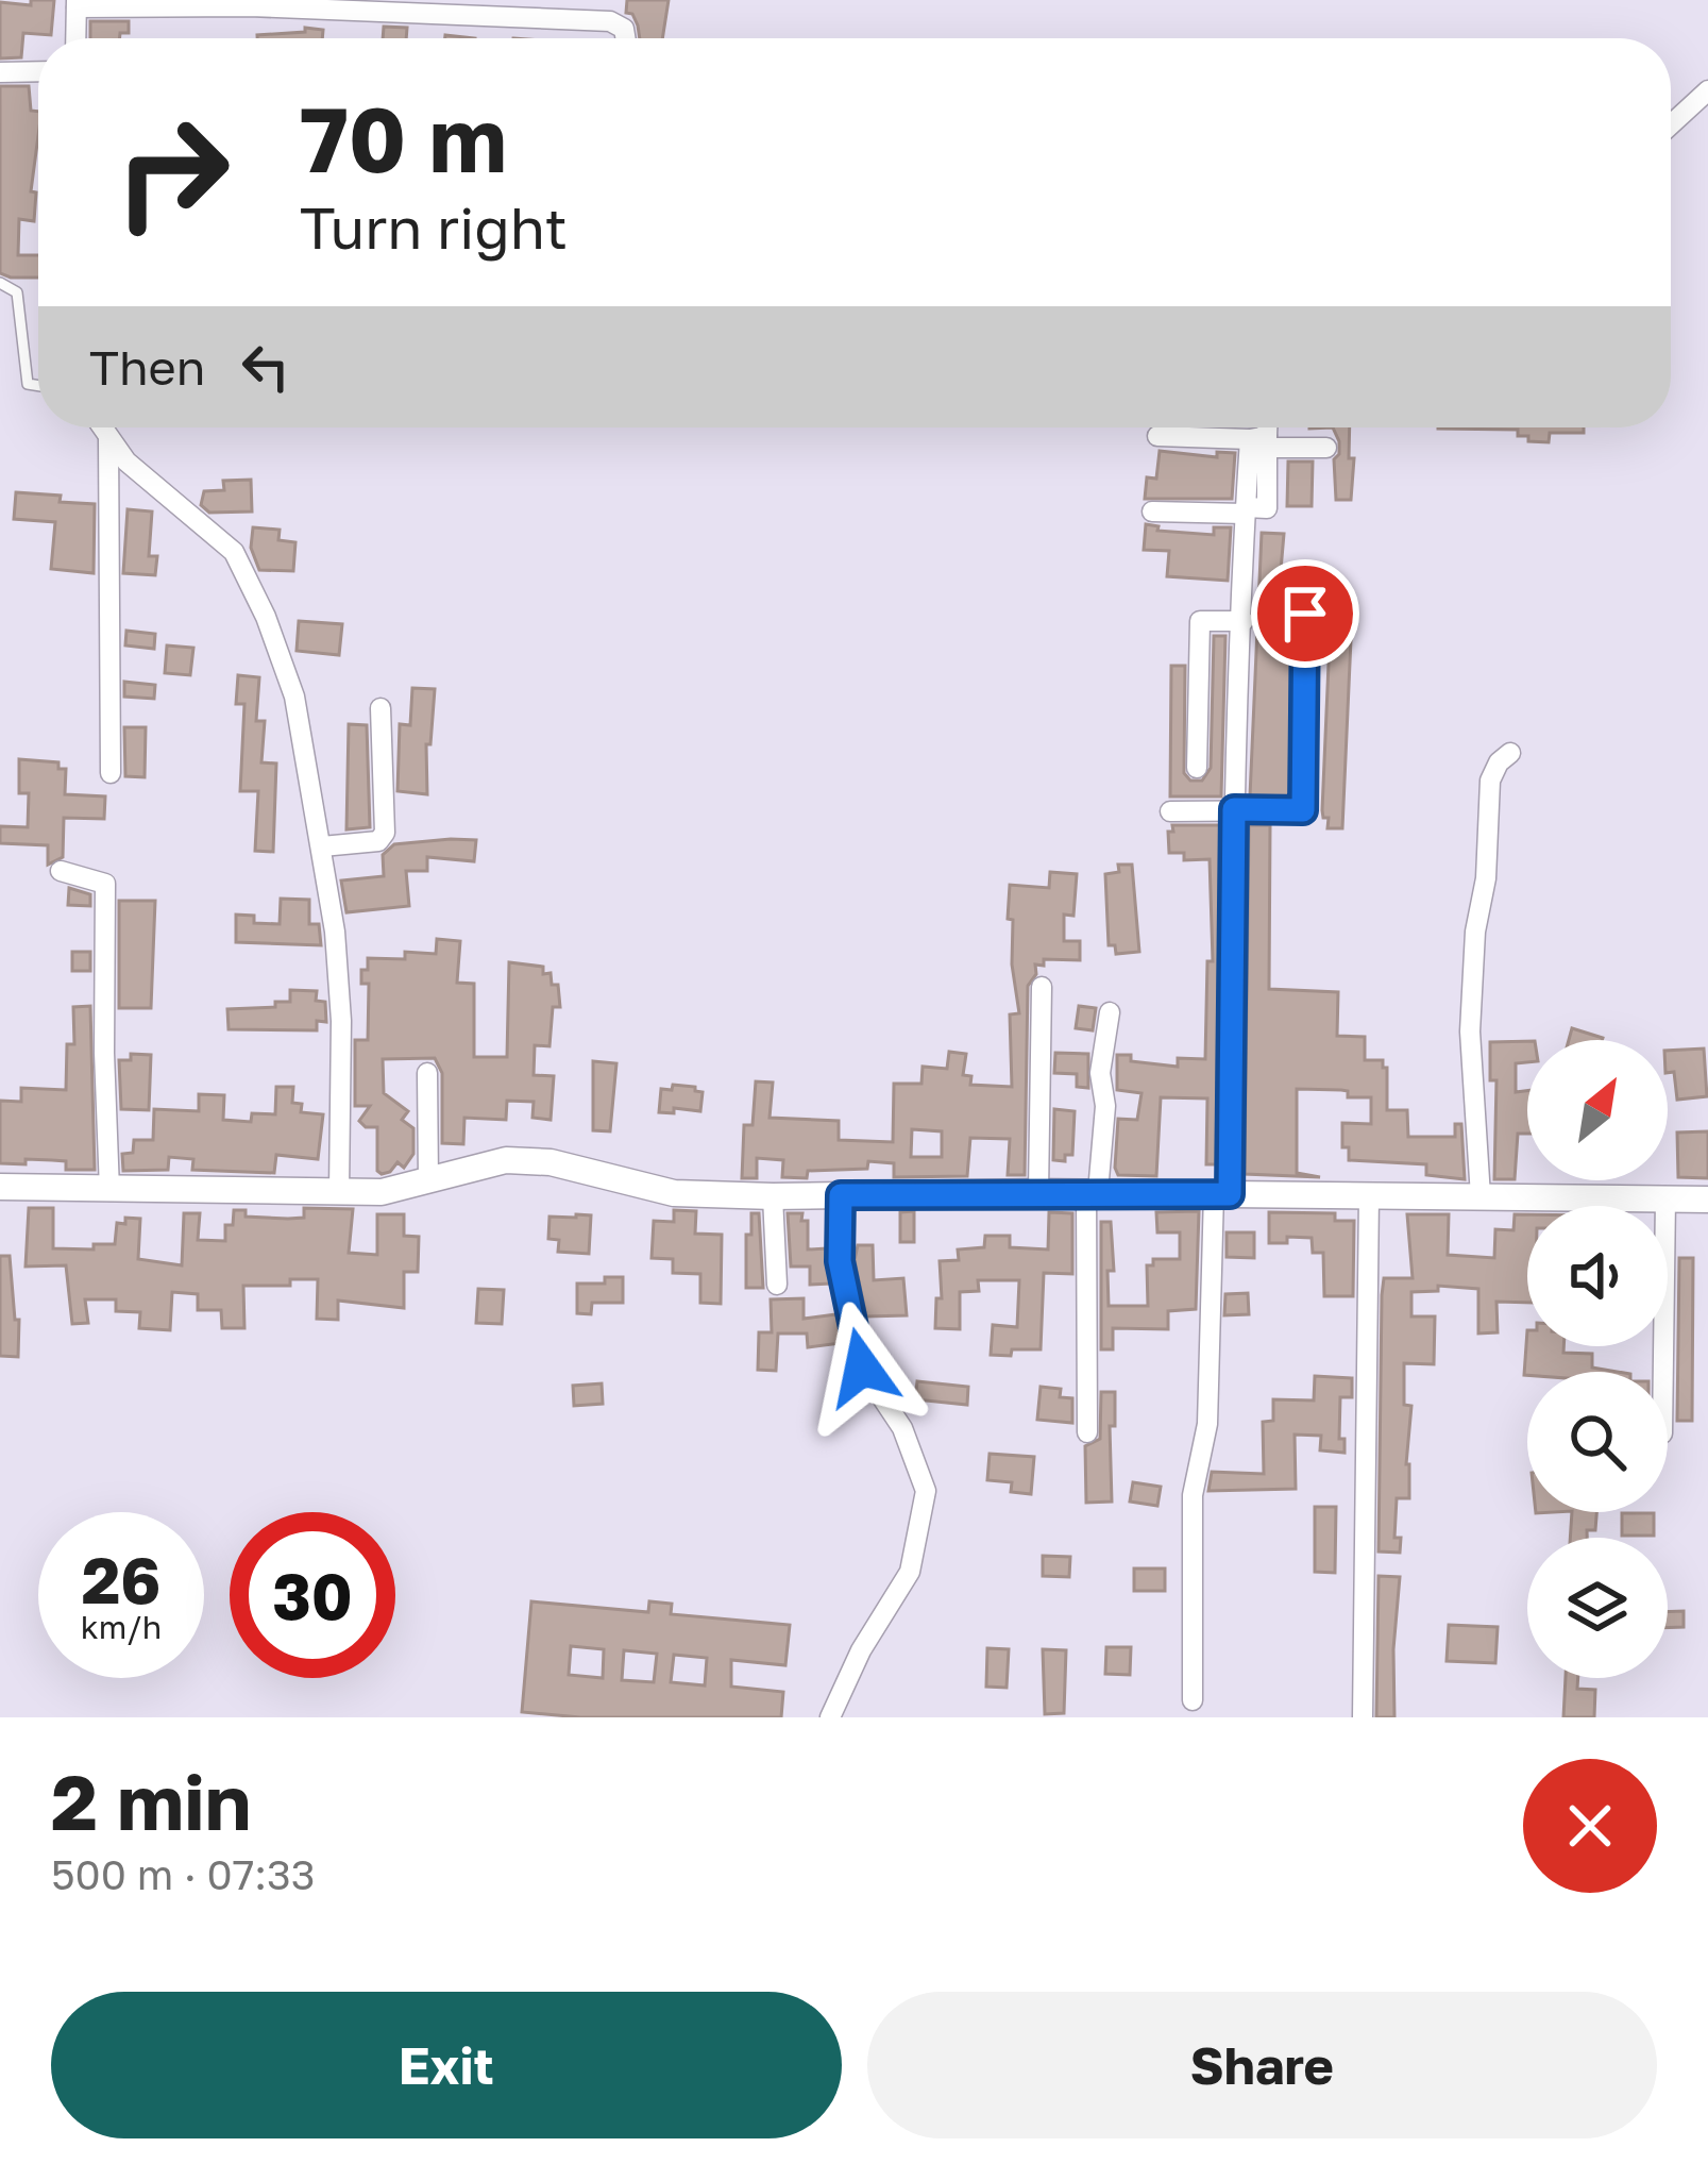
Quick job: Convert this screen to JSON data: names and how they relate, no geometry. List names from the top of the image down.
{
  "north": "top right",
  "page": {
    "turn": ["70 m", "Turn right"],
    "then": "Then",
    "speed": "26 km/h",
    "limit": "30",
    "heading": ["2 min", "500 m · 07:33"],
    "buttons": ["Exit", "Share"]
  }
}
